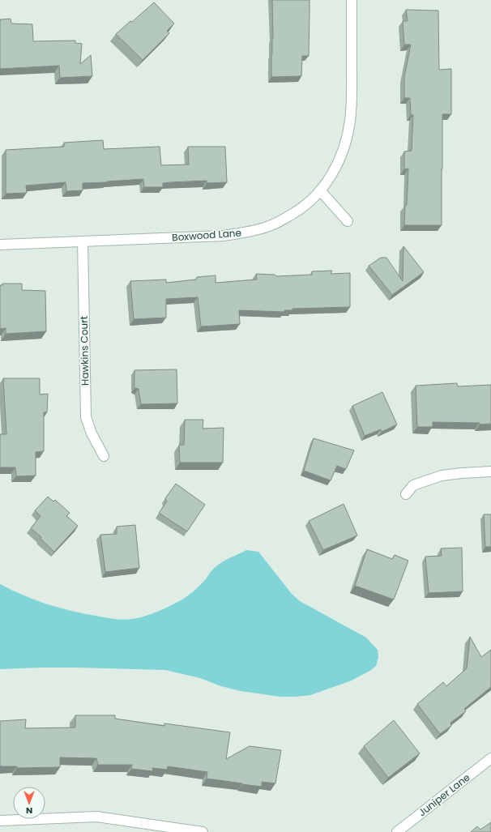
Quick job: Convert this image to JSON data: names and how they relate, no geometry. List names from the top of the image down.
{
  "streets": {
    "street": ["Boxwood Lane", "Hawkins Court", "Juniper Lane"]
  },
  "crossings": [
    ["Boxwood Lane", "Hawkins Court"]
  ],
  "north": "bottom"
}
